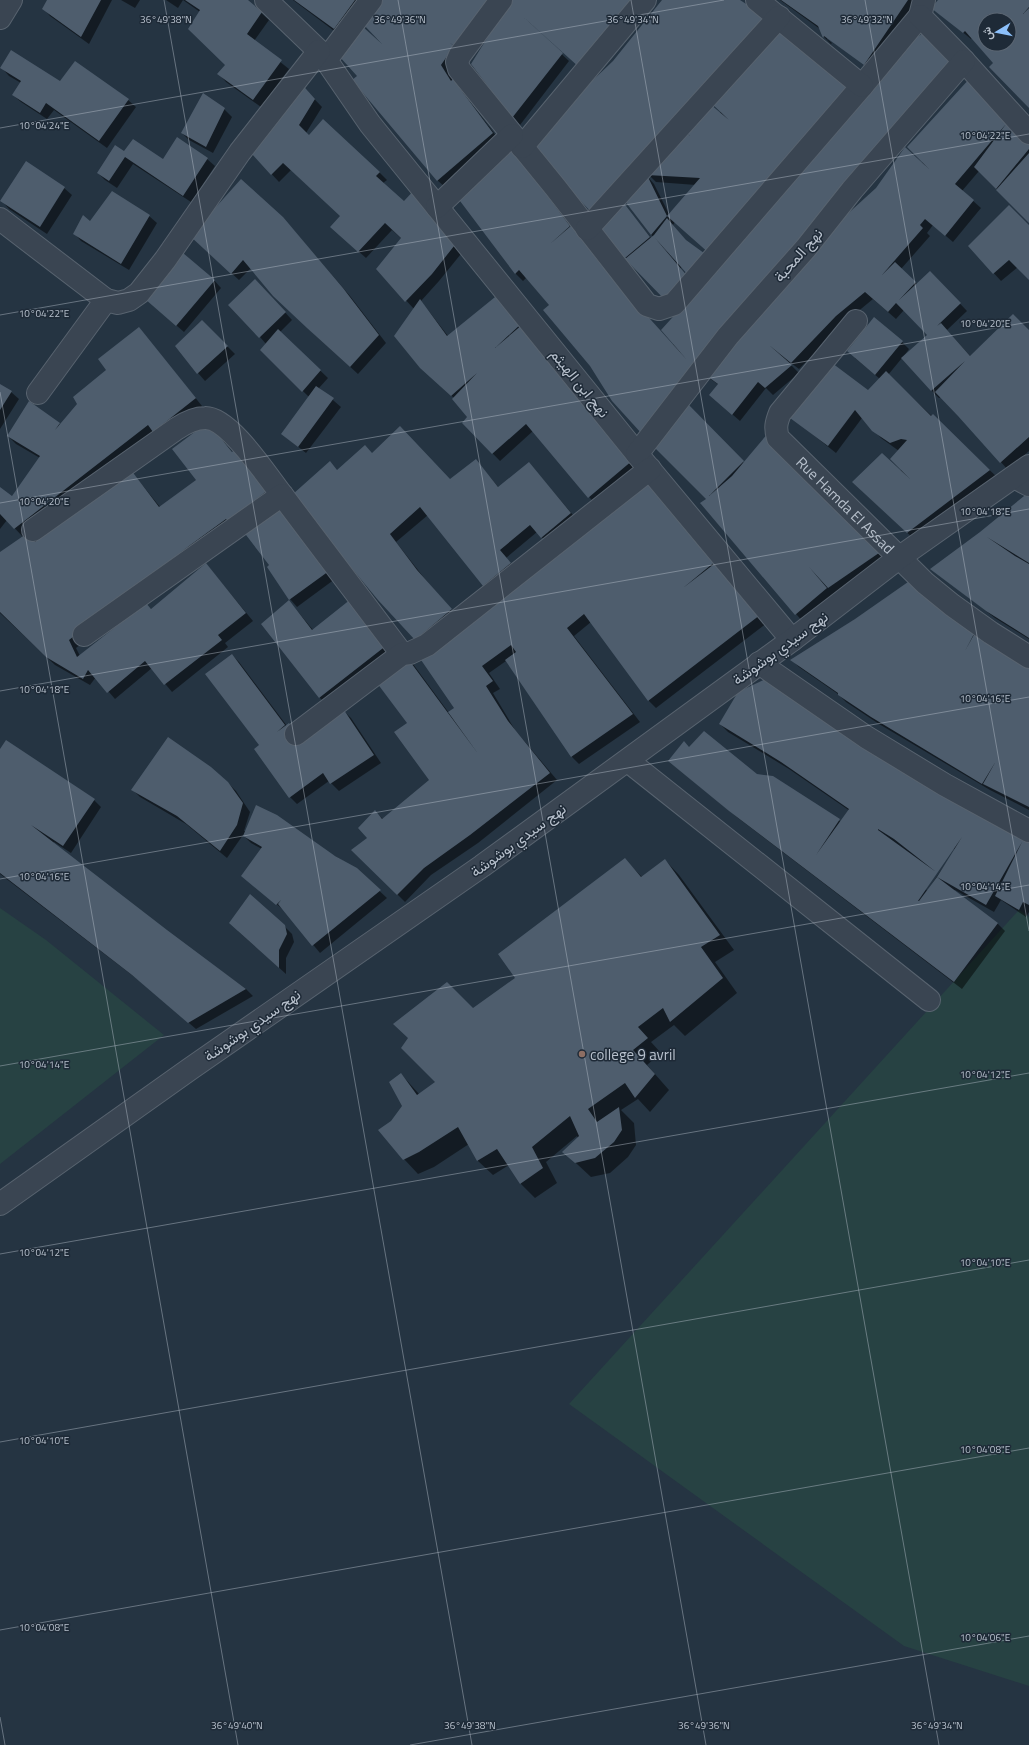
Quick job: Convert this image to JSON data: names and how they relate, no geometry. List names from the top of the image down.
{
  "streets": {
    "street": [
      "نهج المحبة",
      "نهج ابن الهيثم",
      "Rue Hamda El Assad",
      "نهج سيدي بوشوشة"
    ]
  },
  "crossings": [
    ["نهج المحبة", "نهج ابن الهيثم"],
    ["نهج ابن الهيثم", "نهج سيدي بوشوشة"],
    ["Rue Hamda El Assad", "نهج سيدي بوشوشة"]
  ],
  "places": ["college 9 avril"],
  "north": "left",
  "coordinates": [
    "36°49'38\"N",
    "36°49'36\"N",
    "36°49'34\"N",
    "36°49'32\"N",
    "10°04'24\"E",
    "10°04'22\"E",
    "10°04'20\"E",
    "10°04'18\"E",
    "10°04'16\"E",
    "10°04'14\"E",
    "10°04'12\"E",
    "10°04'10\"E",
    "10°04'08\"E",
    "10°04'06\"E",
    "36°49'40\"N"
  ]
}
